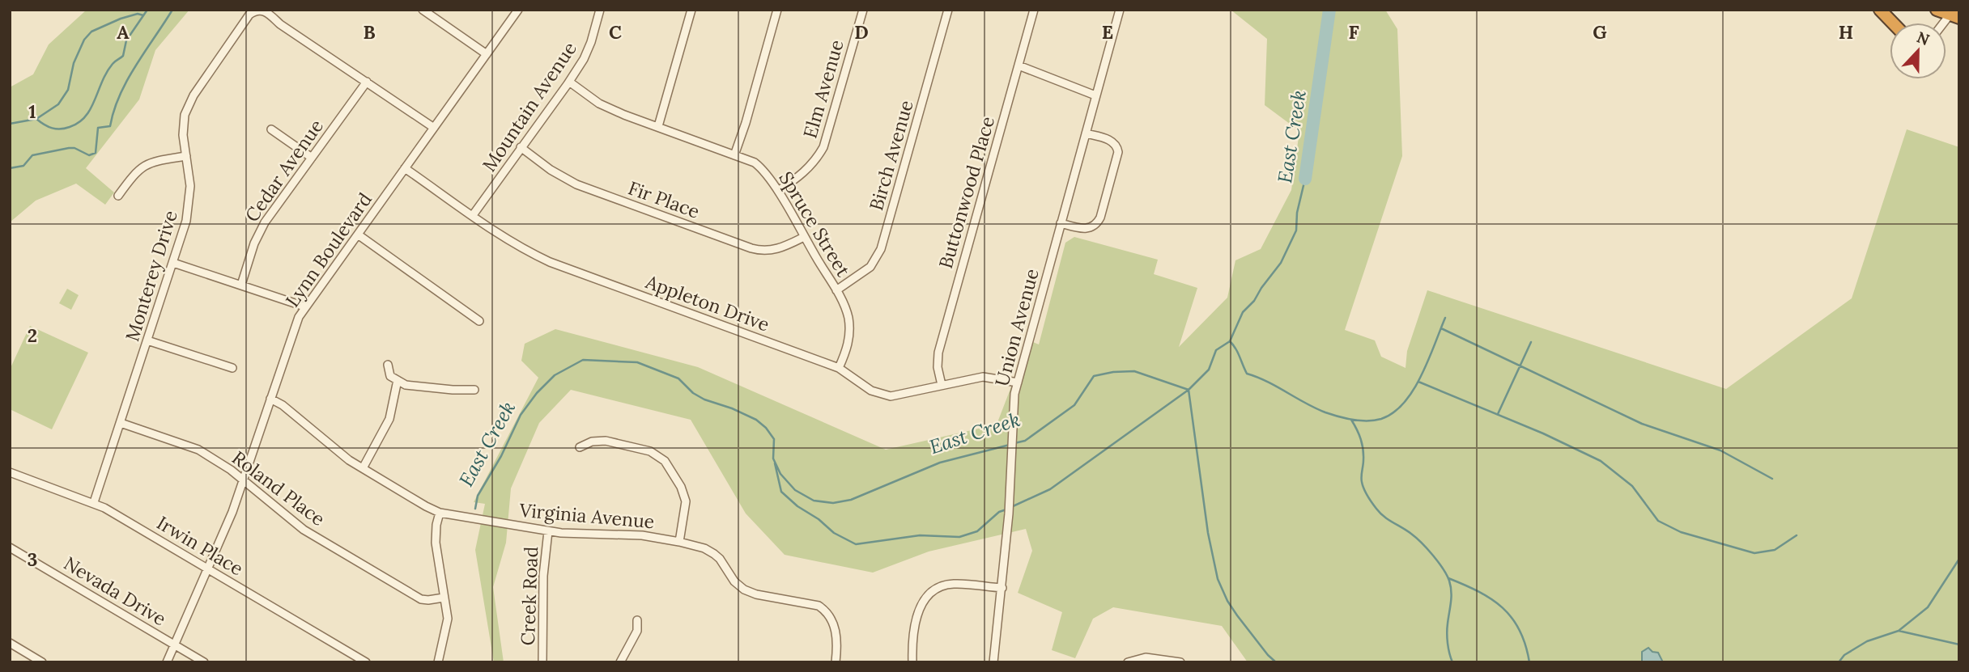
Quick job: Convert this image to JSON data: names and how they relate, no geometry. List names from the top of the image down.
{
  "streets": {
    "street": [
      "Elm Avenue",
      "Mountain Avenue",
      "Birch Avenue",
      "Cedar Avenue",
      "Buttonwood Place",
      "Fir Place",
      "Spruce Street",
      "Lynn Boulevard",
      "Monterey Drive",
      "Appleton Drive",
      "Union Avenue",
      "Roland Place",
      "Virginia Avenue",
      "Irwin Place",
      "Nevada Drive",
      "Creek Road"
    ]
  },
  "crossings": [
    ["Elm Avenue", "Spruce Street"],
    ["Mountain Avenue", "Fir Place"],
    ["Mountain Avenue", "Spruce Street"],
    ["Mountain Avenue", "Appleton Drive"],
    ["Birch Avenue", "Spruce Street"],
    ["Buttonwood Place", "Appleton Drive"],
    ["Fir Place", "Spruce Street"],
    ["Spruce Street", "Appleton Drive"],
    ["Lynn Boulevard", "Appleton Drive"],
    ["Lynn Boulevard", "Roland Place"],
    ["Lynn Boulevard", "Virginia Avenue"],
    ["Lynn Boulevard", "Irwin Place"],
    ["Lynn Boulevard", "Nevada Drive"],
    ["Monterey Drive", "Roland Place"],
    ["Monterey Drive", "Irwin Place"],
    ["Appleton Drive", "Union Avenue"],
    ["Virginia Avenue", "Creek Road"]
  ],
  "water": ["East Creek"],
  "north": "top",
  "grid": {
    "columns": [
      "A",
      "B",
      "C",
      "D",
      "E",
      "F",
      "G",
      "H"
    ],
    "rows": ["1", "2", "3"]
  }
}
